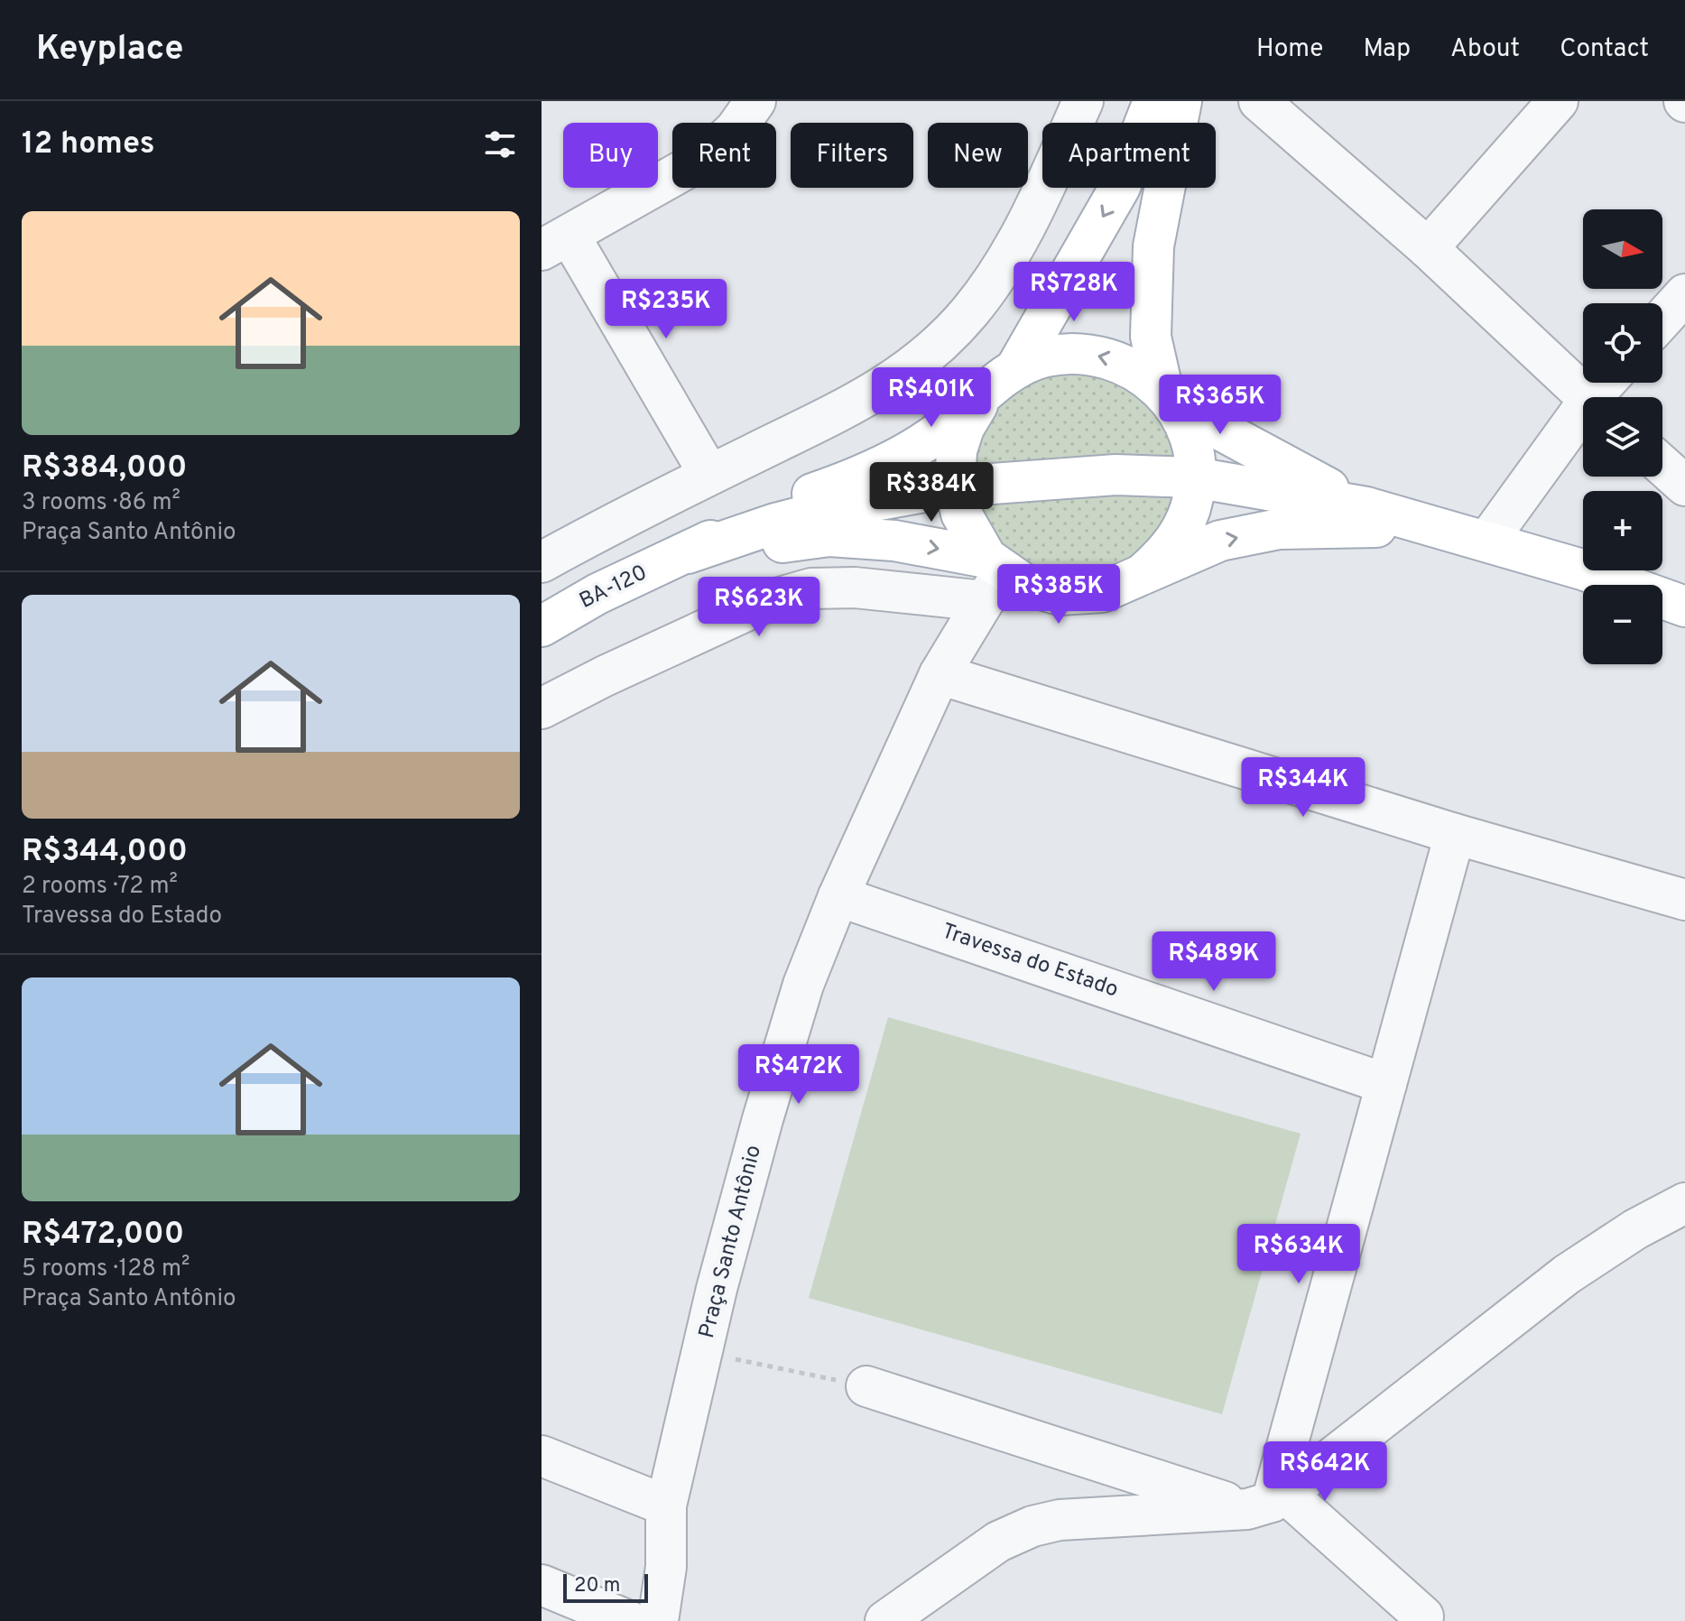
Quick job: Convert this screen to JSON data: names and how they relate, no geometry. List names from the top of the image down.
{
  "streets": {
    "main road": ["BA-120"],
    "street": ["Travessa do Estado", "Praça Santo Antônio"]
  },
  "crossings": [
    ["Travessa do Estado", "Praça Santo Antônio"]
  ],
  "scale_bar": "20 m",
  "north": "right",
  "page": {
    "header": "Keyplace",
    "nav": [
      "Home",
      "Map",
      "About",
      "Contact"
    ],
    "heading": "12 homes",
    "chip": [
      "Buy",
      "Rent",
      "Filters",
      "New",
      "Apartment"
    ],
    "list": [
      {
        "name": "R$384,000",
        "note": "3 rooms · 86 m² · Praça Santo Antônio"
      },
      {
        "name": "R$344,000",
        "note": "2 rooms · 72 m² · Travessa do Estado"
      },
      {
        "name": "R$472,000",
        "note": "5 rooms · 128 m² · Praça Santo Antônio"
      }
    ],
    "map_buttons": ["+", "−"],
    "price": [
      "R$728K",
      "R$235K",
      "R$401K",
      "R$365K",
      "R$384K",
      "R$385K",
      "R$623K",
      "R$344K",
      "R$489K",
      "R$472K",
      "R$634K",
      "R$642K"
    ],
    "scale": "20 m"
  }
}
